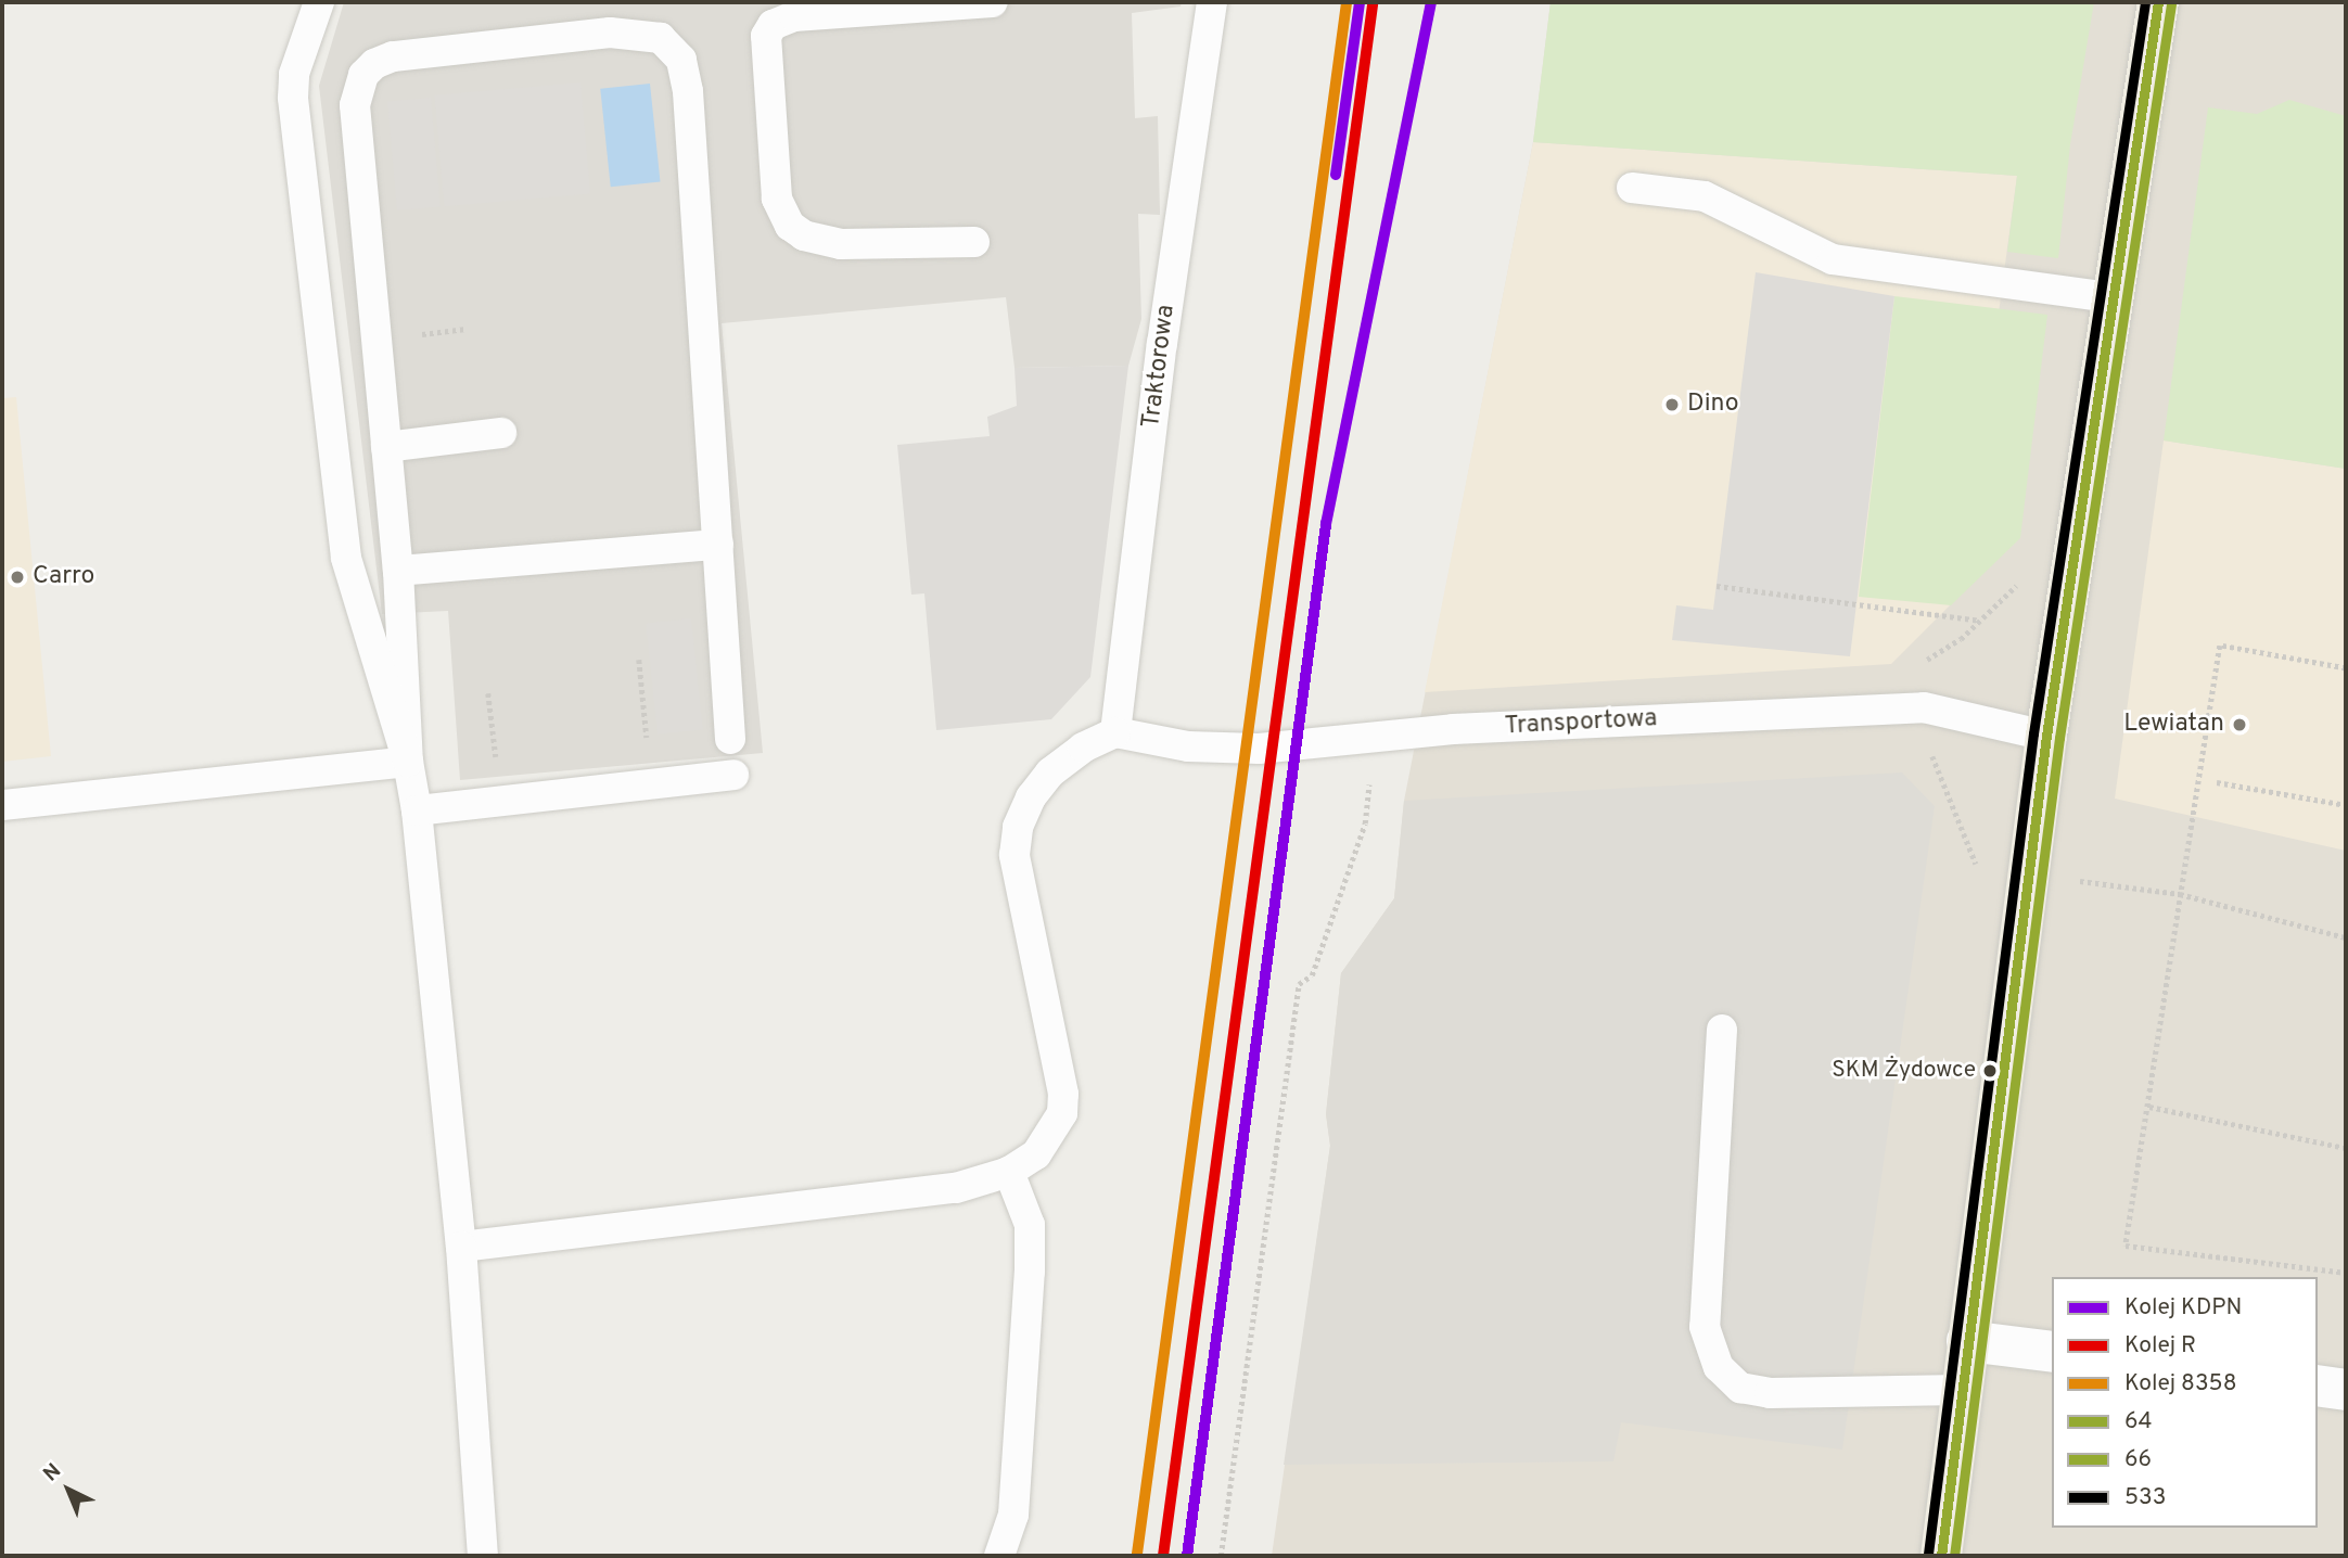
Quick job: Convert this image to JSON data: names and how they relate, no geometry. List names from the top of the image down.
{
  "streets": {
    "lane": ["Traktorowa", "Transportowa"]
  },
  "crossings": [
    ["Traktorowa", "Transportowa"]
  ],
  "places": [
    "Dino",
    "Carro",
    "Lewiatan",
    "SKM Żydowce"
  ],
  "lines": [
    "rail line KDPN",
    "rail line 8358",
    "transit line 64",
    "transit line 533",
    "rail line R",
    "transit line 66"
  ],
  "legend": [
    "Kolej KDPN",
    "Kolej R",
    "Kolej 8358",
    "64",
    "66",
    "533"
  ],
  "north": "top left"
}
